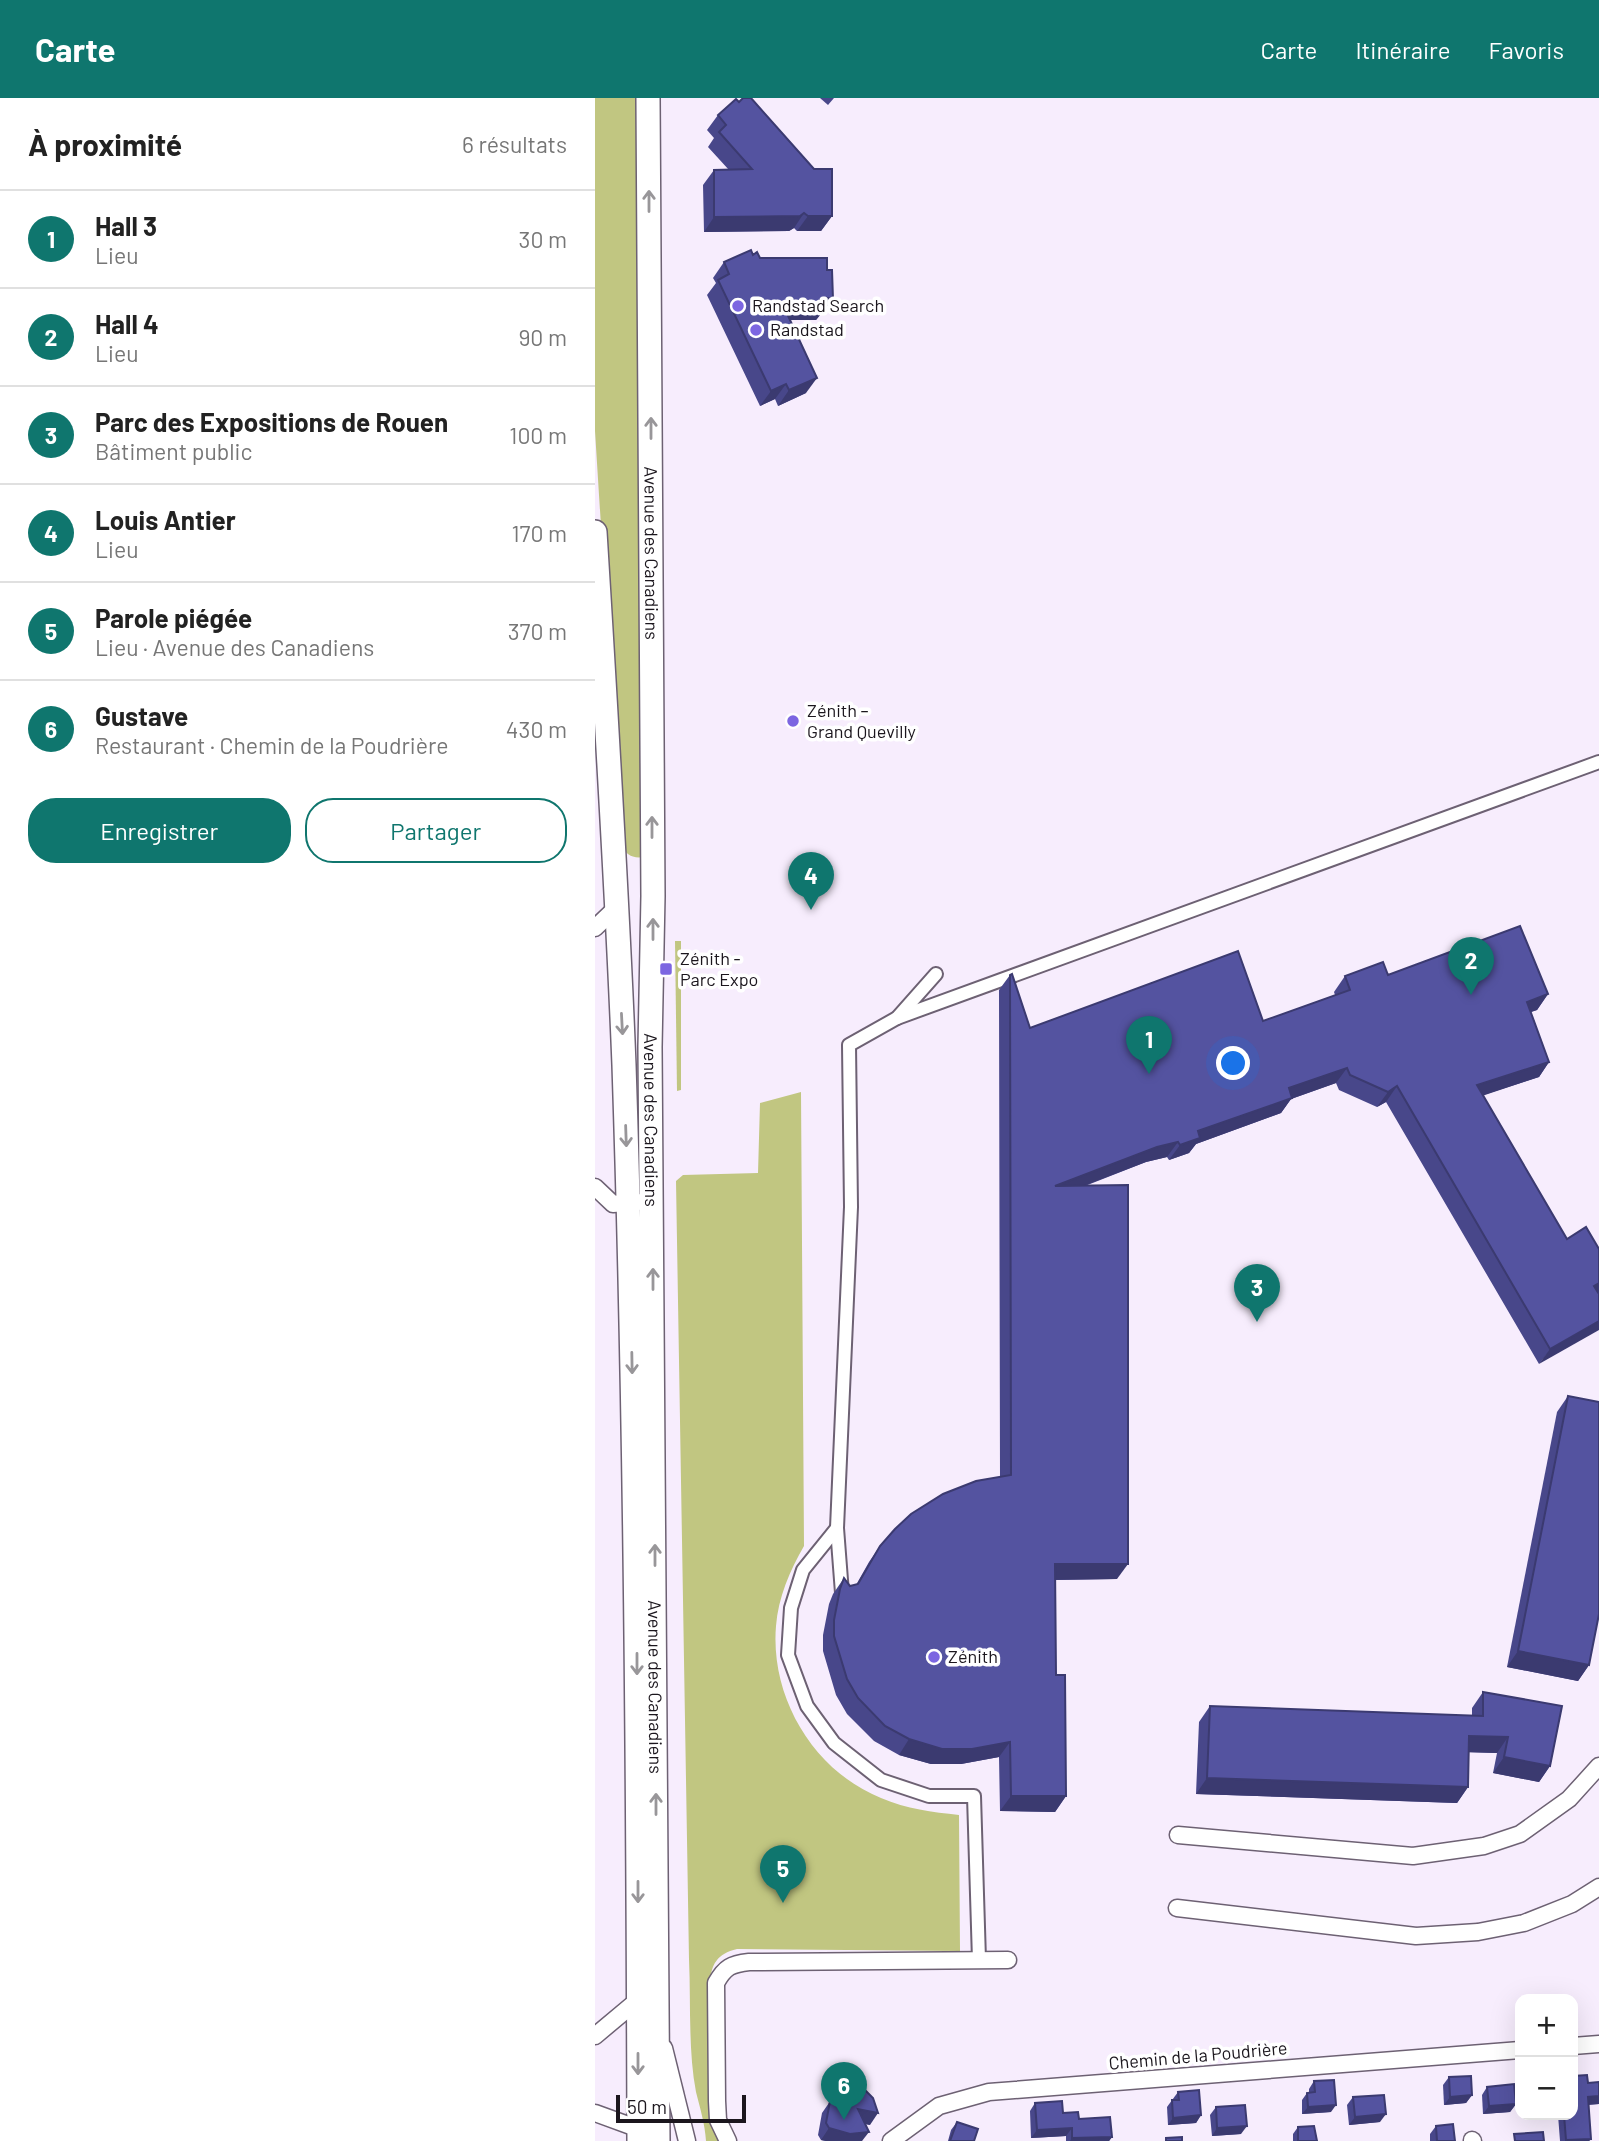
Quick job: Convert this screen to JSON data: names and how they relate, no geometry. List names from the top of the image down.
{
  "streets": {
    "main road": ["Avenue des Canadiens"],
    "street": ["Chemin de la Poudrière"]
  },
  "places": {
    "other": [
      "Randstad Search",
      "Randstad",
      "Zénith – Grand Quevilly",
      "Zénith"
    ],
    "transit": ["Zénith - Parc Expo"]
  },
  "scale_bar": "50 m",
  "page": {
    "header": "Carte",
    "nav": ["Carte", "Itinéraire", "Favoris"],
    "heading": ["À proximité", "6 résultats"],
    "list": [
      {
        "mark": "1",
        "name": "Hall 3",
        "note": "Lieu",
        "value": "30 m"
      },
      {
        "mark": "2",
        "name": "Hall 4",
        "note": "Lieu",
        "value": "90 m"
      },
      {
        "mark": "3",
        "name": "Parc des Expositions de Rouen",
        "note": "Bâtiment public",
        "value": "100 m"
      },
      {
        "mark": "4",
        "name": "Louis Antier",
        "note": "Lieu",
        "value": "170 m"
      },
      {
        "mark": "5",
        "name": "Parole piégée",
        "note": "Lieu · Avenue des Canadiens",
        "value": "370 m"
      },
      {
        "mark": "6",
        "name": "Gustave",
        "note": "Restaurant · Chemin de la Poudrière",
        "value": "430 m"
      }
    ],
    "buttons": ["Enregistrer", "Partager"],
    "pins": [
      "4",
      "2",
      "1",
      "3",
      "5",
      "6"
    ],
    "map_buttons": ["+", "−"],
    "scale": "50 m"
  }
}
